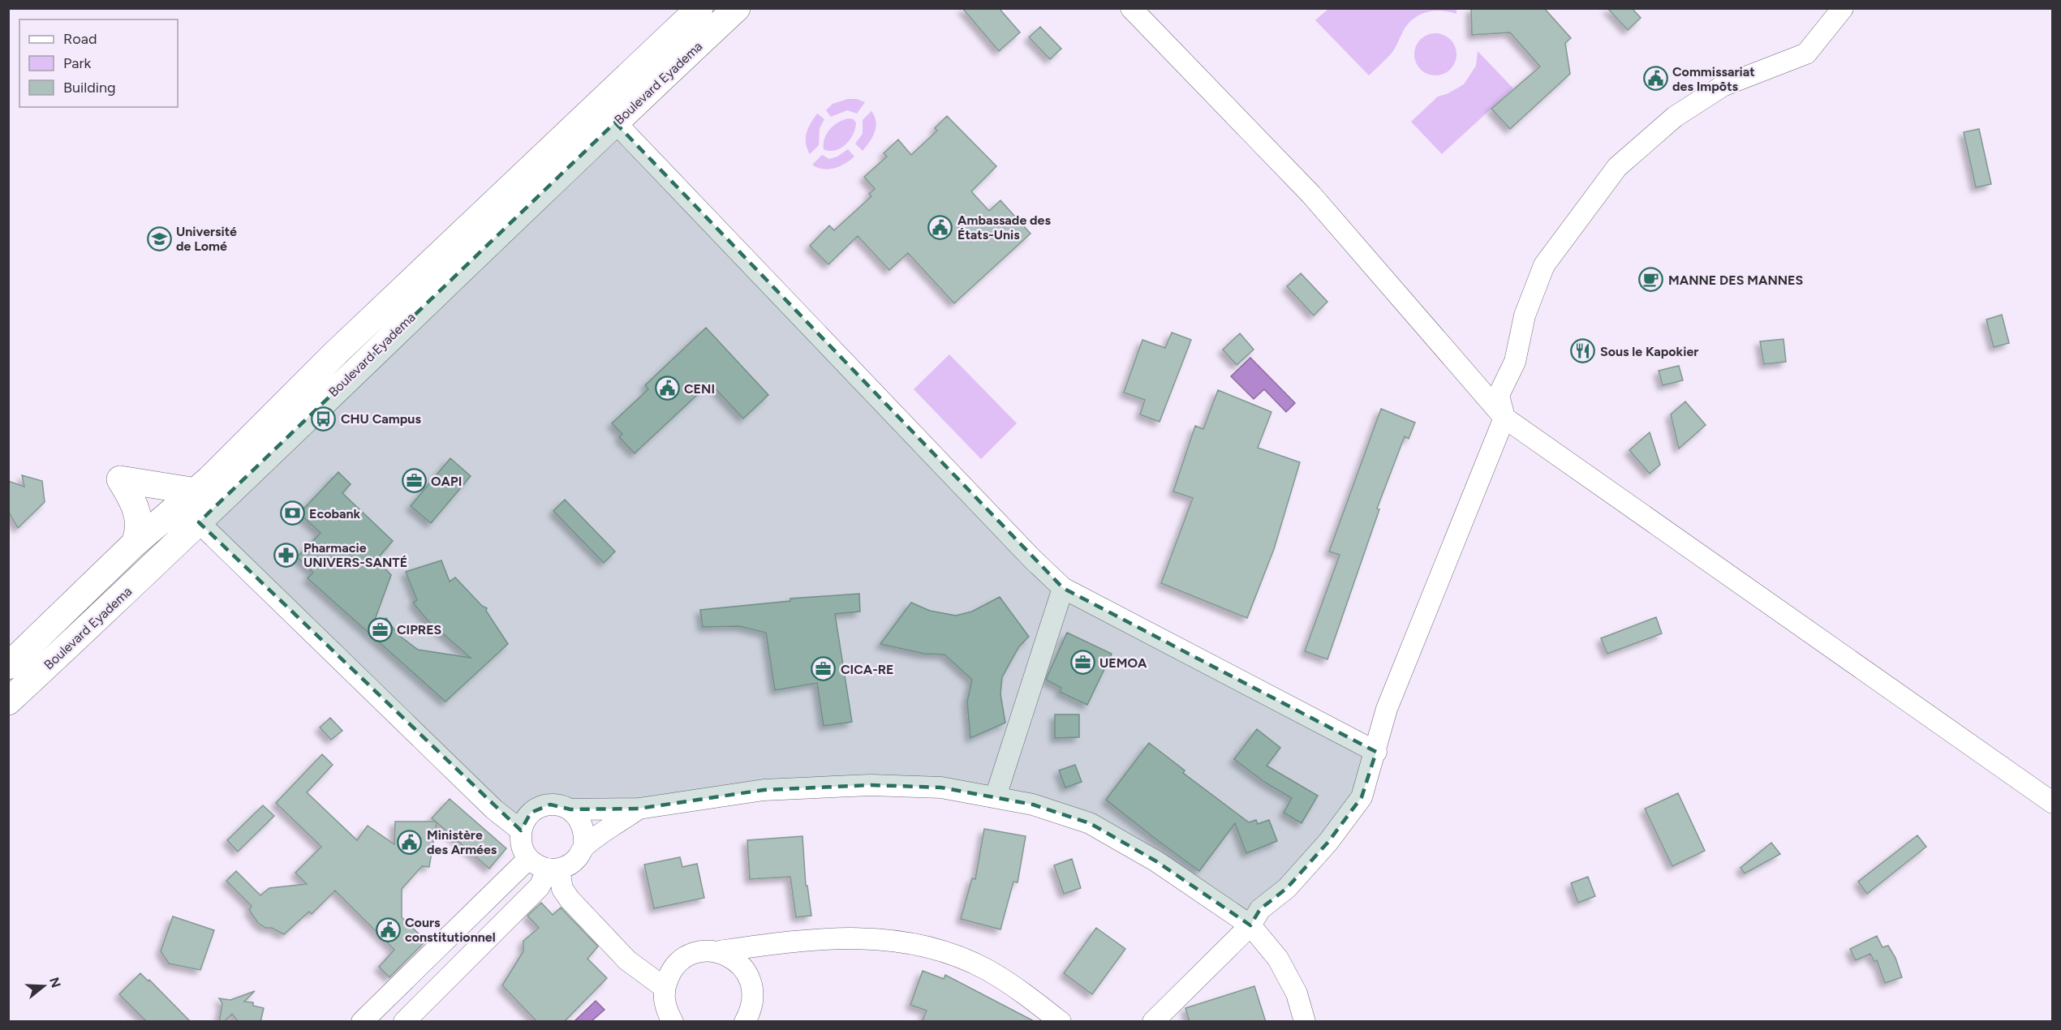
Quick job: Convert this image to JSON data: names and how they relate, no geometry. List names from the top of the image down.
{
  "streets": {
    "highway": ["Boulevard Eyadema"]
  },
  "places": {
    "public building": [
      "Commissariat des Impôts",
      "Ambassade des États-Unis",
      "CENI",
      "Ministère des Armées",
      "Cours constitutionnel"
    ],
    "school or university": ["Université de Lomé"],
    "cafe": ["MANNE DES MANNES"],
    "restaurant": ["Sous le Kapokier"],
    "bus stop": ["CHU Campus"],
    "office": [
      "OAPI",
      "CIPRES",
      "UEMOA",
      "CICA-RE"
    ],
    "bank": ["Ecobank"],
    "pharmacy": ["Pharmacie UNIVERS-SANTÉ"]
  },
  "legend": ["Road", "Park", "Building"],
  "north": "right"
}
